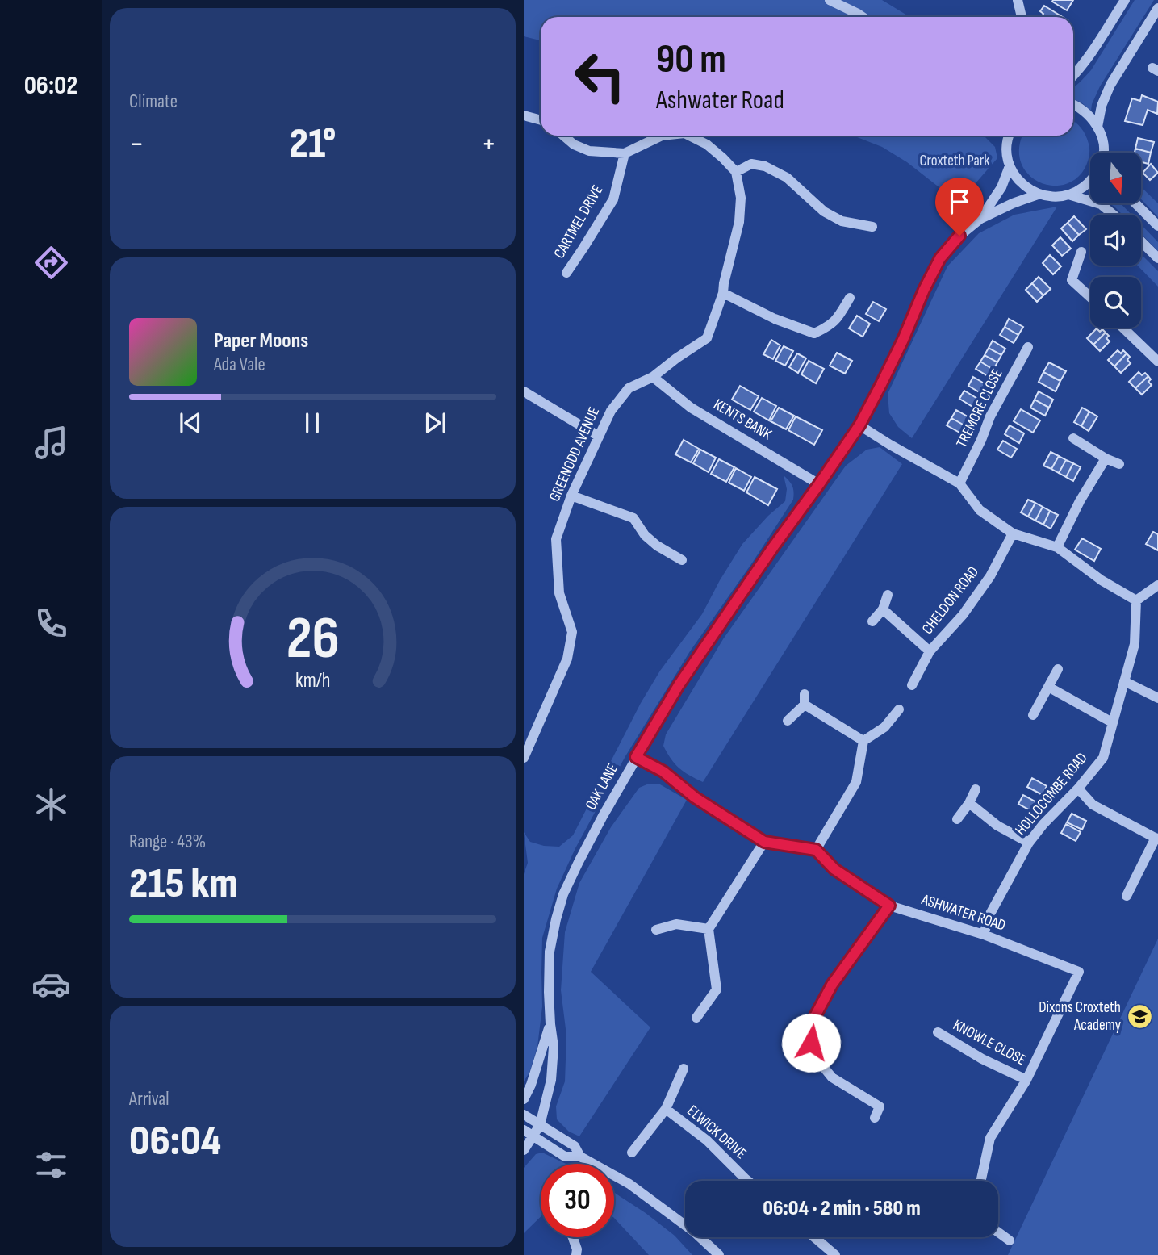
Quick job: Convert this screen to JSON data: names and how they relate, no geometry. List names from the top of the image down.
{
  "streets": {
    "street": [
      "CARTMEL DRIVE",
      "TREMORE CLOSE",
      "KENTS BANK",
      "GREENODD AVENUE",
      "CHELDON ROAD",
      "OAK LANE",
      "HOLLOCOMBE ROAD",
      "ASHWATER ROAD",
      "KNOWLE CLOSE",
      "ELWICK DRIVE"
    ]
  },
  "crossings": [
    ["KENTS BANK", "GREENODD AVENUE"],
    ["KENTS BANK", "OAK LANE"],
    ["HOLLOCOMBE ROAD", "ASHWATER ROAD"],
    ["ASHWATER ROAD", "KNOWLE CLOSE"]
  ],
  "parks": ["Croxteth Park"],
  "places": {
    "school or university": ["Dixons Croxteth Academy"]
  },
  "north": "bottom",
  "page": {
    "tabs": "06:02",
    "tile": [
      "Climate",
      ["Range · 43%", "215 km"],
      ["Arrival", "06:04"]
    ],
    "turn": ["90 m", "Ashwater Road"],
    "heat": ["−", "21°", "+"],
    "song": ["Paper Moons", "Ada Vale"],
    "limit": "30",
    "trip": "06:04 · 2 min · 580 m",
    "gauge": ["26", "km/h"]
  }
}
